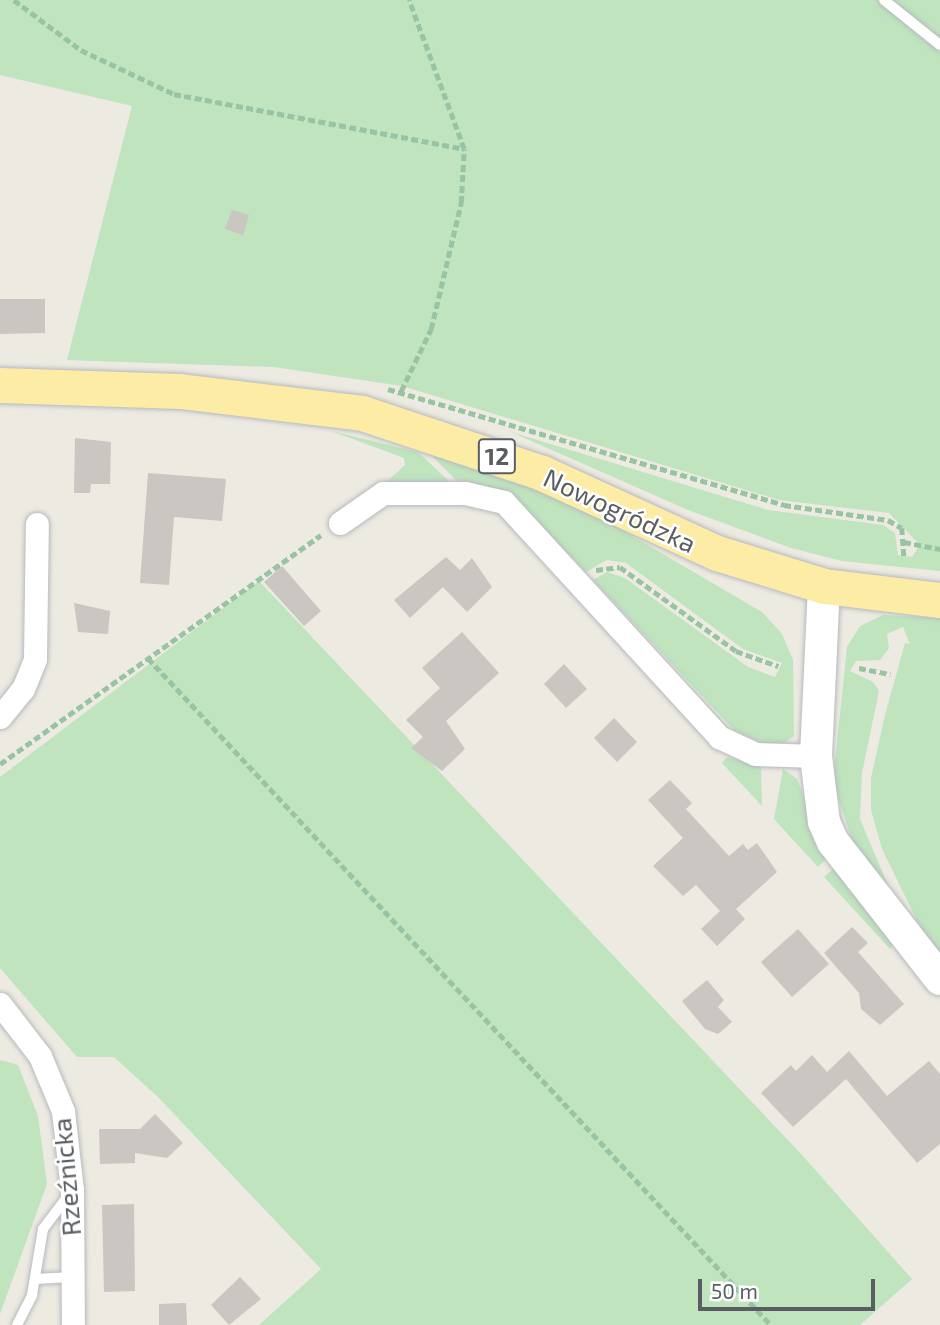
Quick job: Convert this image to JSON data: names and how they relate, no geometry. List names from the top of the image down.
{
  "streets": {
    "main road": ["12", "Nowogródzka"],
    "street": ["Rzeźnicka"]
  },
  "crossings": [
    ["12", "Nowogródzka"]
  ],
  "scale_bar": "50 m"
}
